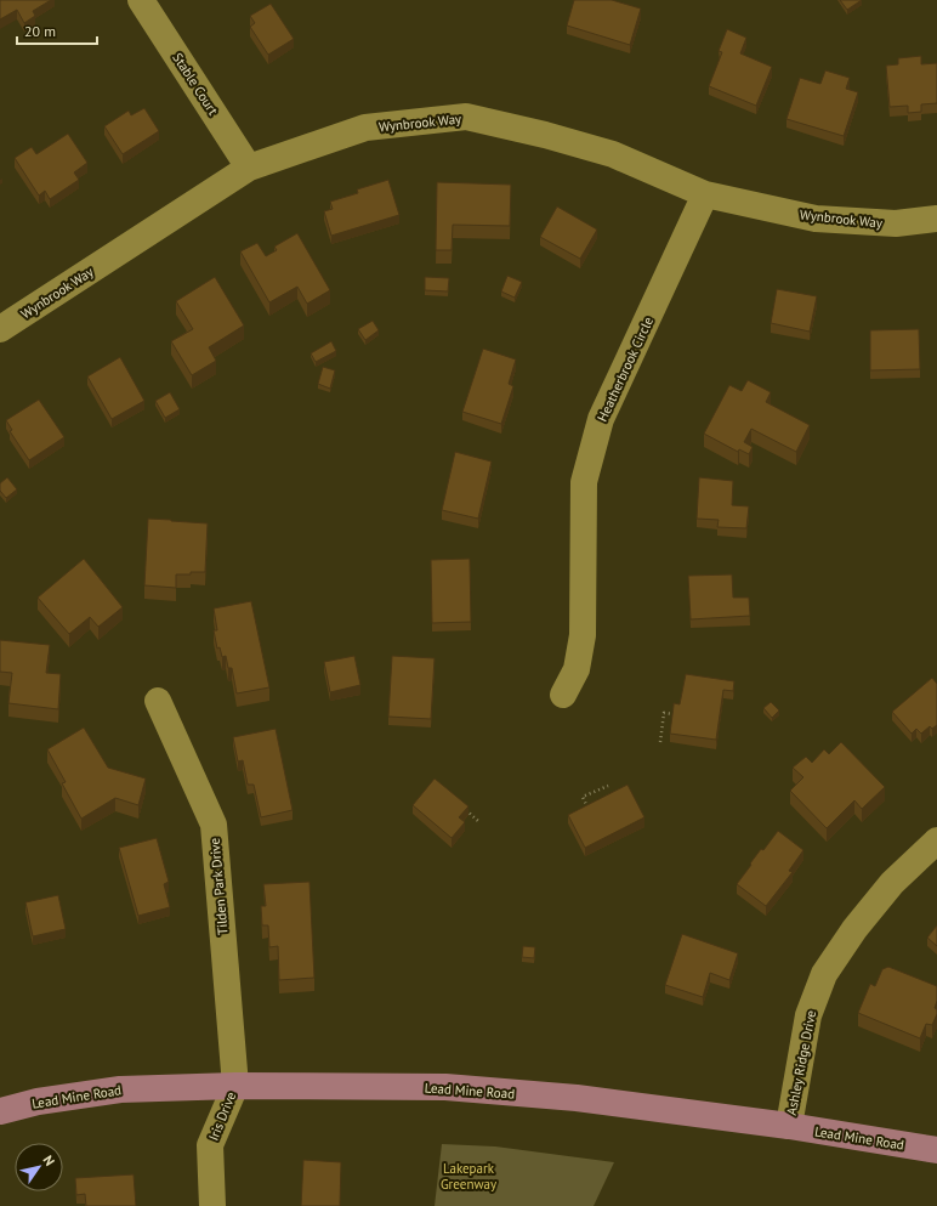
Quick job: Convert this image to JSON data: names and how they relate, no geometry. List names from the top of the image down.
{
  "streets": {
    "main road": ["Lead Mine Road"],
    "street": [
      "Stable Court",
      "Wynbrook Way",
      "Heatherbrook Circle",
      "Tilden Park Drive",
      "Ashley Ridge Drive",
      "Iris Drive"
    ]
  },
  "crossings": [
    ["Stable Court", "Wynbrook Way"],
    ["Wynbrook Way", "Heatherbrook Circle"],
    ["Tilden Park Drive", "Lead Mine Road"],
    ["Tilden Park Drive", "Iris Drive"],
    ["Ashley Ridge Drive", "Lead Mine Road"],
    ["Lead Mine Road", "Iris Drive"]
  ],
  "parks": ["Lakepark Greenway"],
  "scale_bar": "20 m",
  "north": "top right"
}
